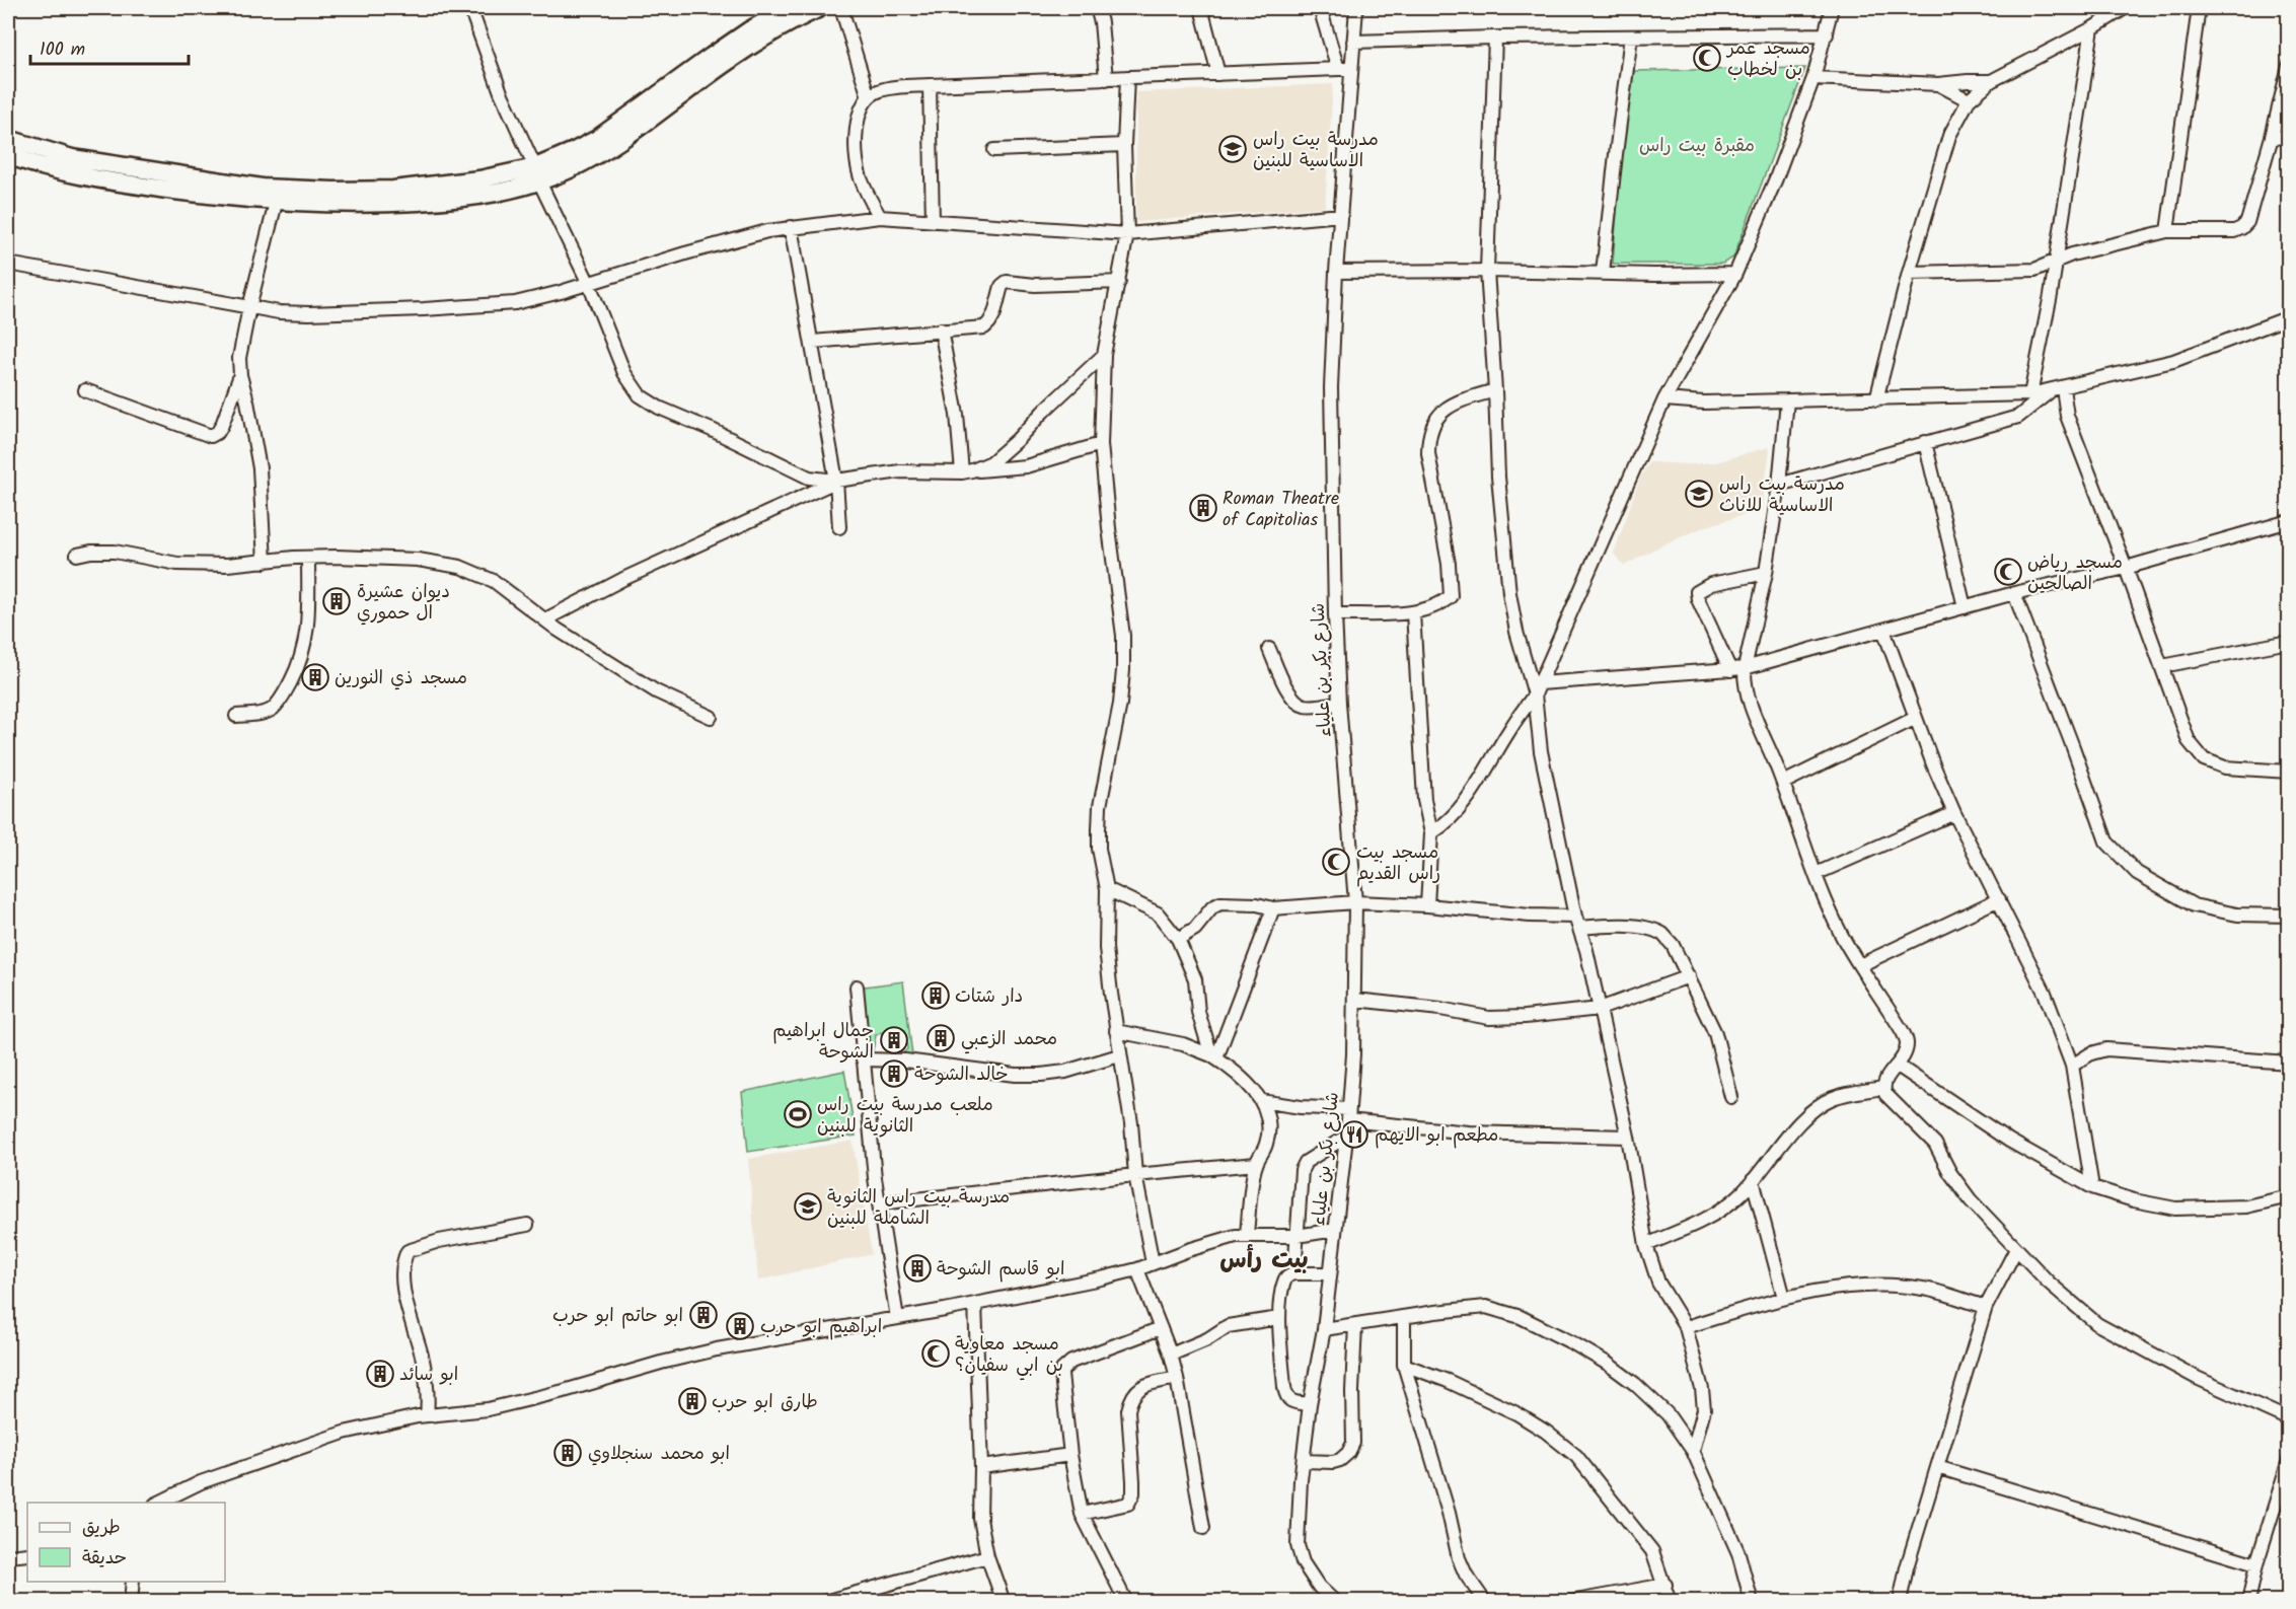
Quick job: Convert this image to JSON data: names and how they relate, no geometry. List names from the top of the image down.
{
  "streets": {
    "street": ["شارع بكر بن علياء"]
  },
  "districts": ["بيت رأس"],
  "parks": ["مقبرة بيت راس"],
  "places": {
    "mosque": [
      "مسجد عمر بن لخطاب",
      "مسجد رياض الصالحين",
      "مسجد بيت راس القديم",
      "مسجد معاوية بن ابي سفيان؟"
    ],
    "school or university": ["مدرسة بيت راس الاساسية للبنين", "مدرسة بيت راس الاساسية للاناث", "مدرسة بيت راس الثانوية الشاملة للبنين"],
    "building": [
      "Roman Theatre of Capitolias",
      "ديوان عشيرة ال حموري",
      "مسجد ذي النورين",
      "دار شتات",
      "محمد الزعبي",
      "جمال ابراهيم الشوحة",
      "خالد الشوحة",
      "ابو قاسم الشوحة",
      "ابو حاتم ابو حرب",
      "ابراهيم ابو حرب",
      "ابو سائد",
      "طارق ابو حرب",
      "ابو محمد سنجلاوي"
    ],
    "sports": ["ملعب مدرسة بيت راس الثانوية للبنين"],
    "restaurant": ["مطعم ابو الايهم"]
  },
  "legend": ["طريق", "حديقة"],
  "scale_bar": "100 m"
}
